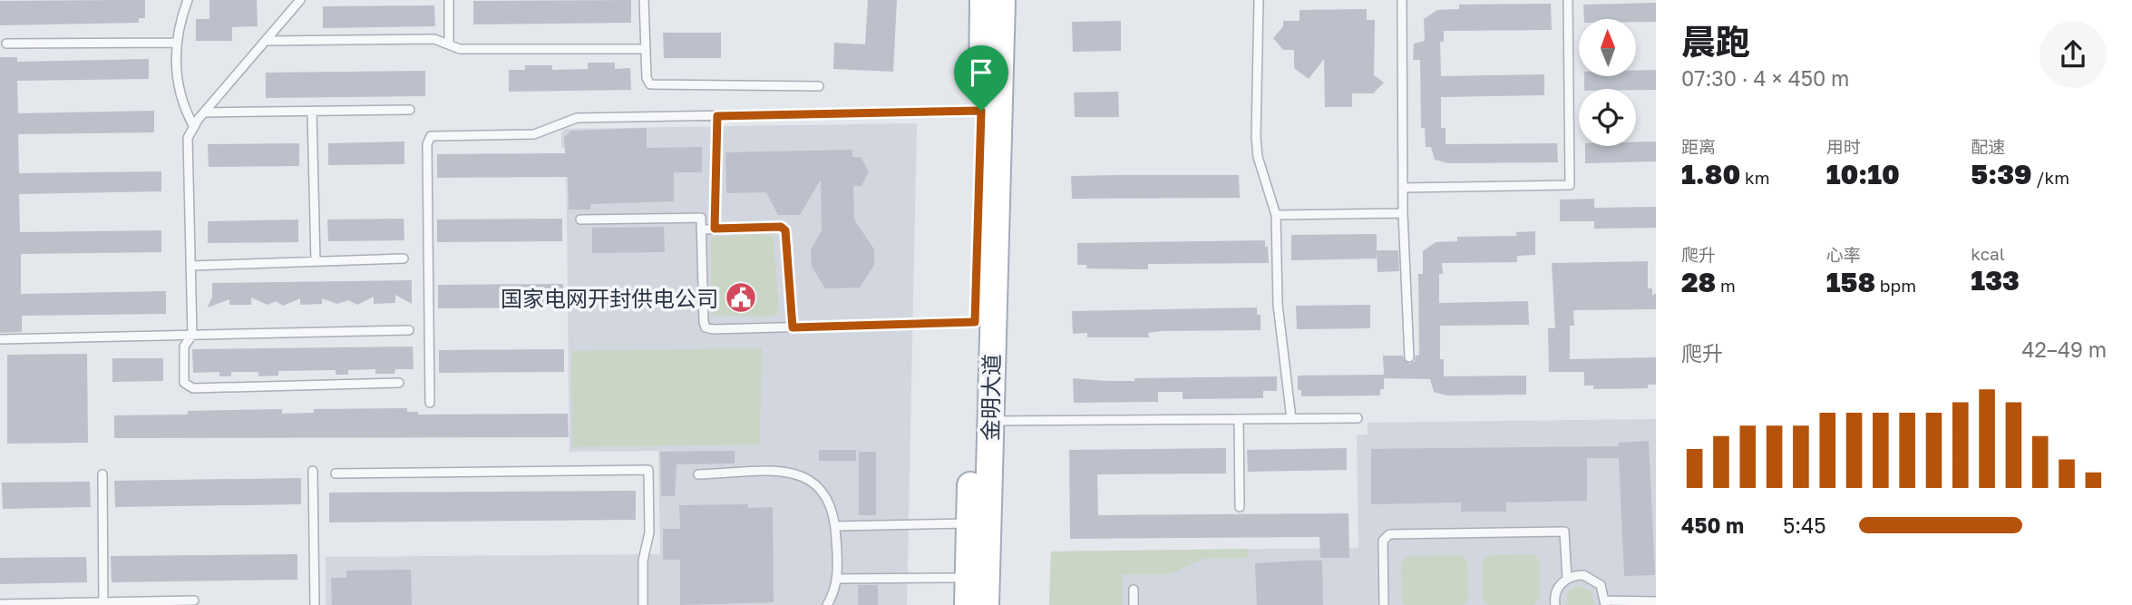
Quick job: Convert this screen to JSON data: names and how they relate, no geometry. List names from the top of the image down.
{
  "streets": {
    "main road": ["金明大道"]
  },
  "places": {
    "public building": ["国家电网开封供电公司"]
  },
  "north": "top",
  "page": {
    "heading": ["晨跑", "07:30 · 4 × 450 m"],
    "stats": [
      ["距离", "1.80 km"],
      ["用时", "10:10"],
      ["配速", "5:39 /km"],
      ["爬升", "28 m"],
      ["心率", "158 bpm"],
      ["kcal", "133"]
    ],
    "chart": ["爬升", "42–49 m"],
    "list": [
      {
        "name": "450 m",
        "note": "5:45"
      }
    ]
  }
}
